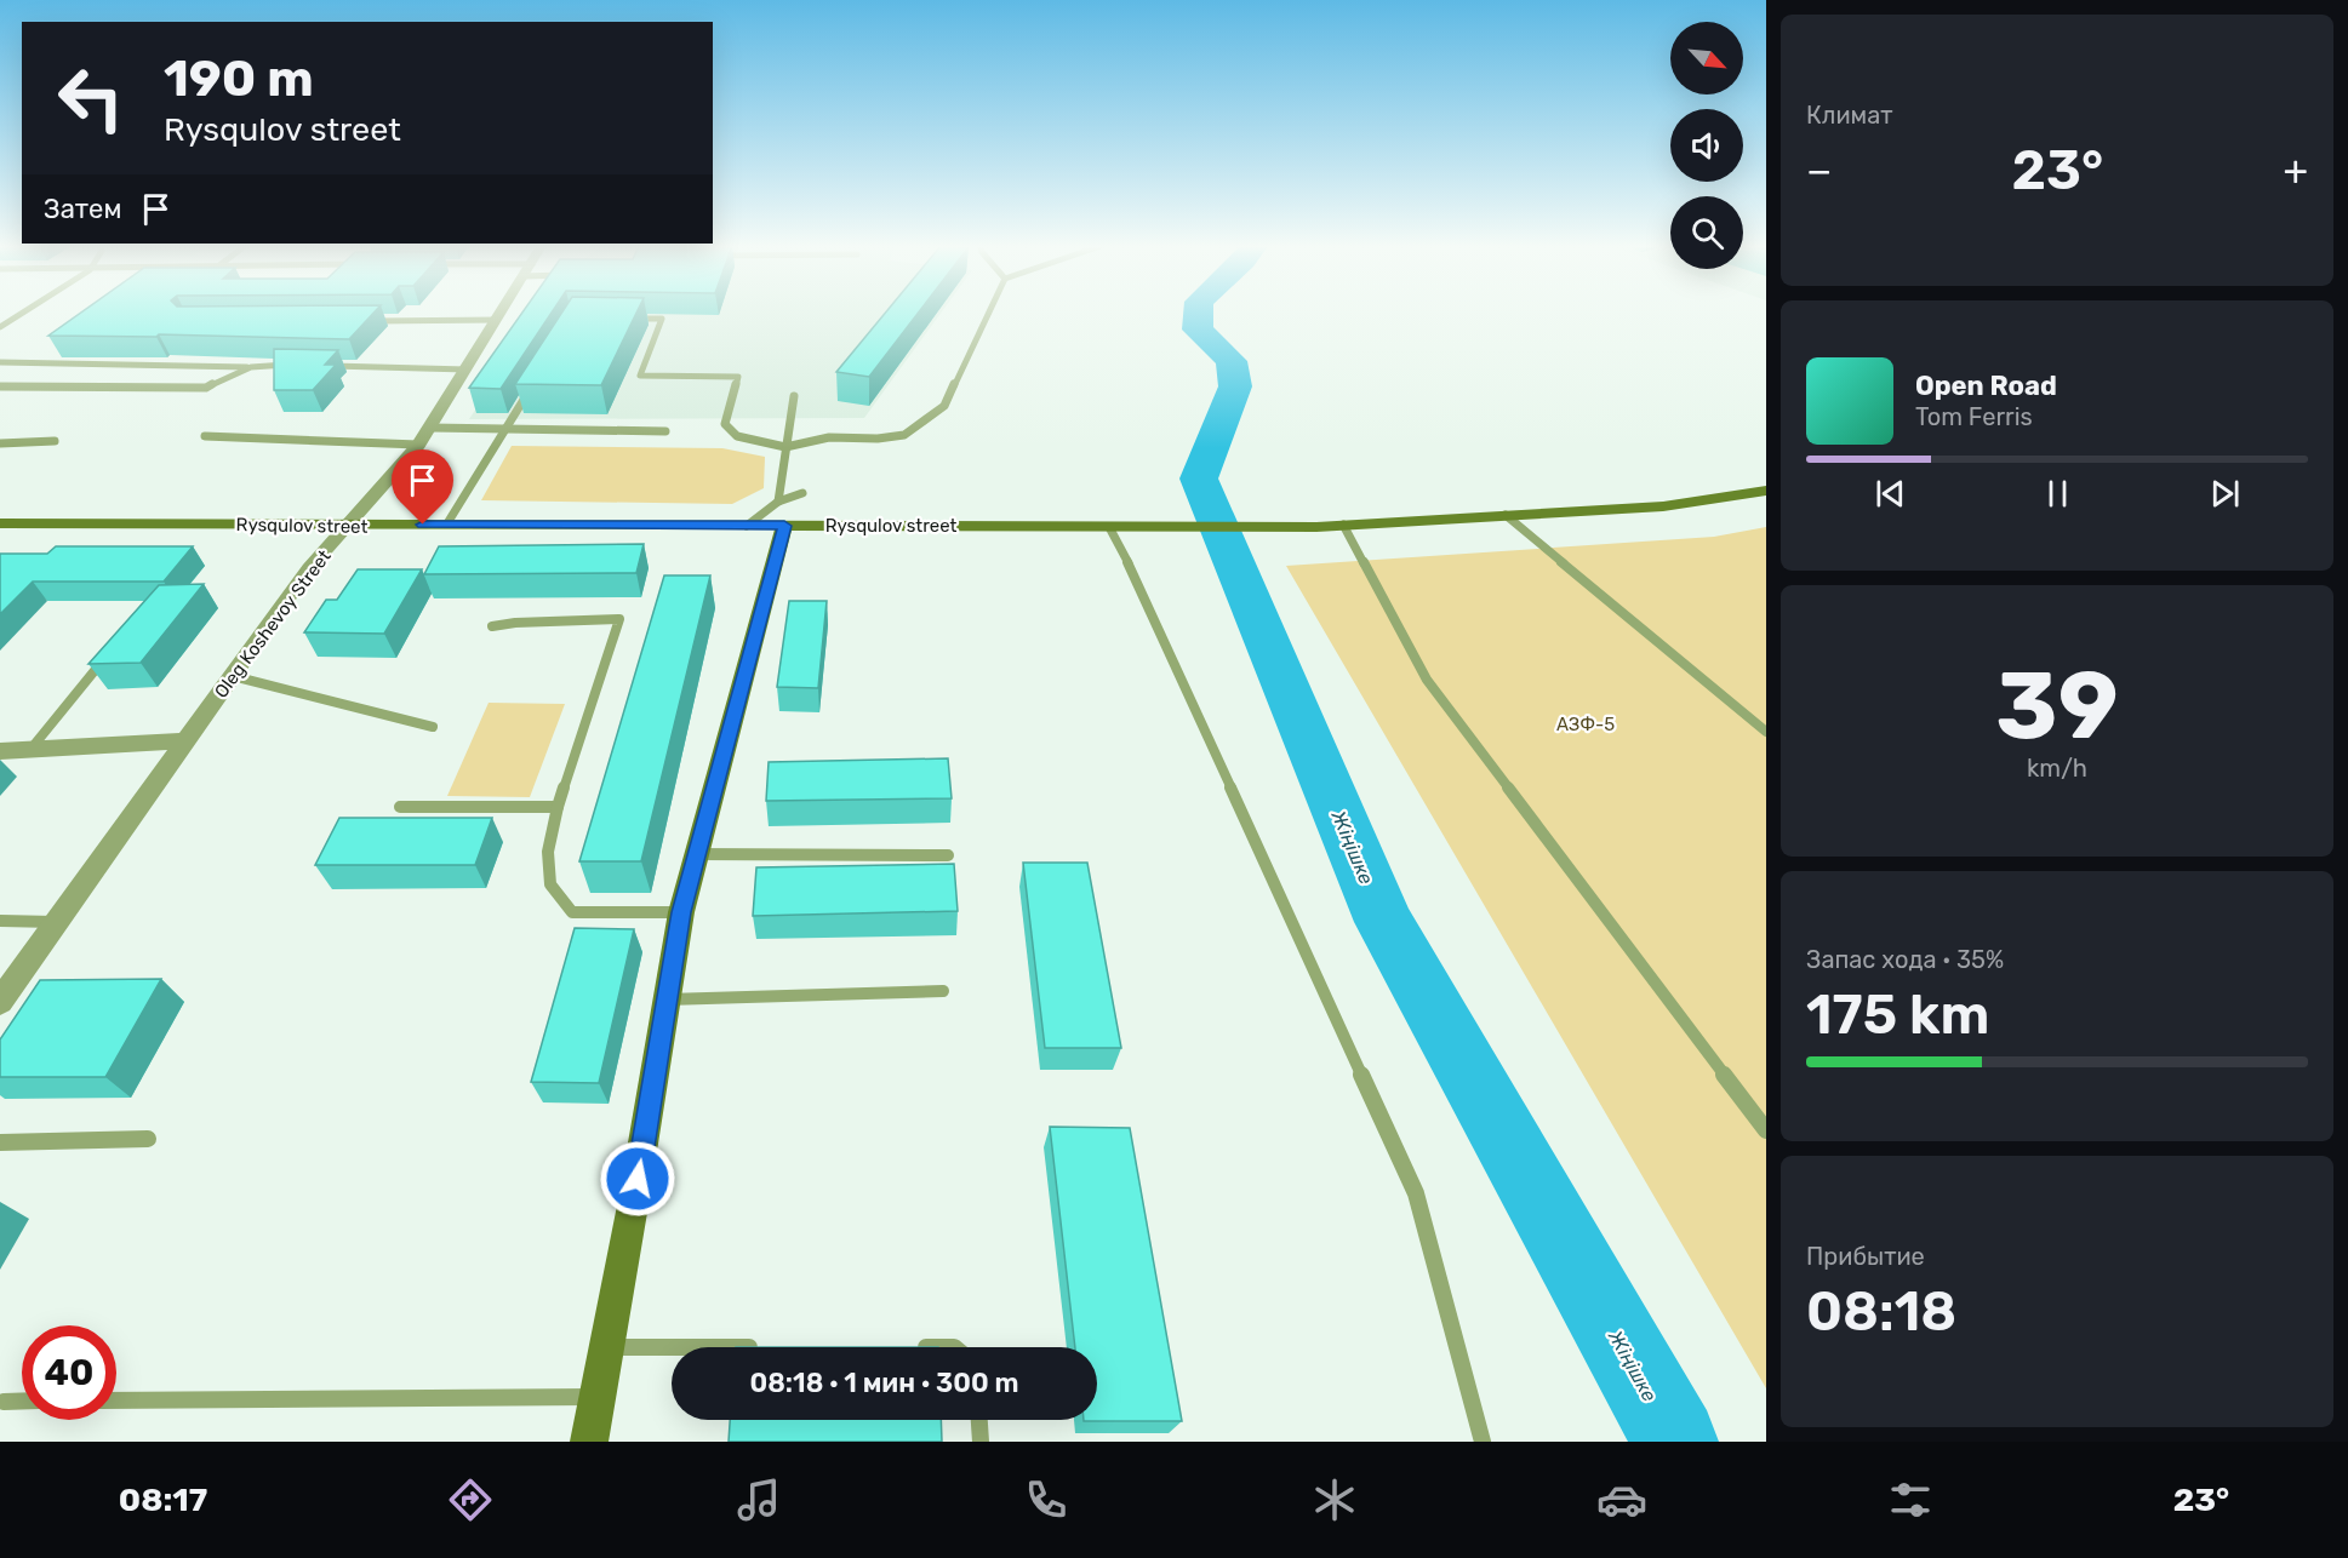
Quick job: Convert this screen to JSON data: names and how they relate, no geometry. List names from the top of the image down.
{
  "streets": {
    "street": ["Rysqulov street", "Oleg Koshevoy Street"]
  },
  "crossings": [
    ["Rysqulov street", "Oleg Koshevoy Street"]
  ],
  "water": ["Жіңішке"],
  "parks": ["АЗФ-5"],
  "north": "bottom right",
  "page": {
    "tile": [
      "Климат",
      ["39", "km/h"],
      ["Запас хода · 35%", "175 km"],
      ["Прибытие", "08:18"]
    ],
    "turn": ["190 m", "Rysqulov street"],
    "heat": ["−", "23°", "+"],
    "then": "Затем",
    "song": ["Open Road", "Tom Ferris"],
    "limit": "40",
    "trip": "08:18 · 1 мин · 300 m",
    "tabs": ["08:17", "23°"]
  }
}
